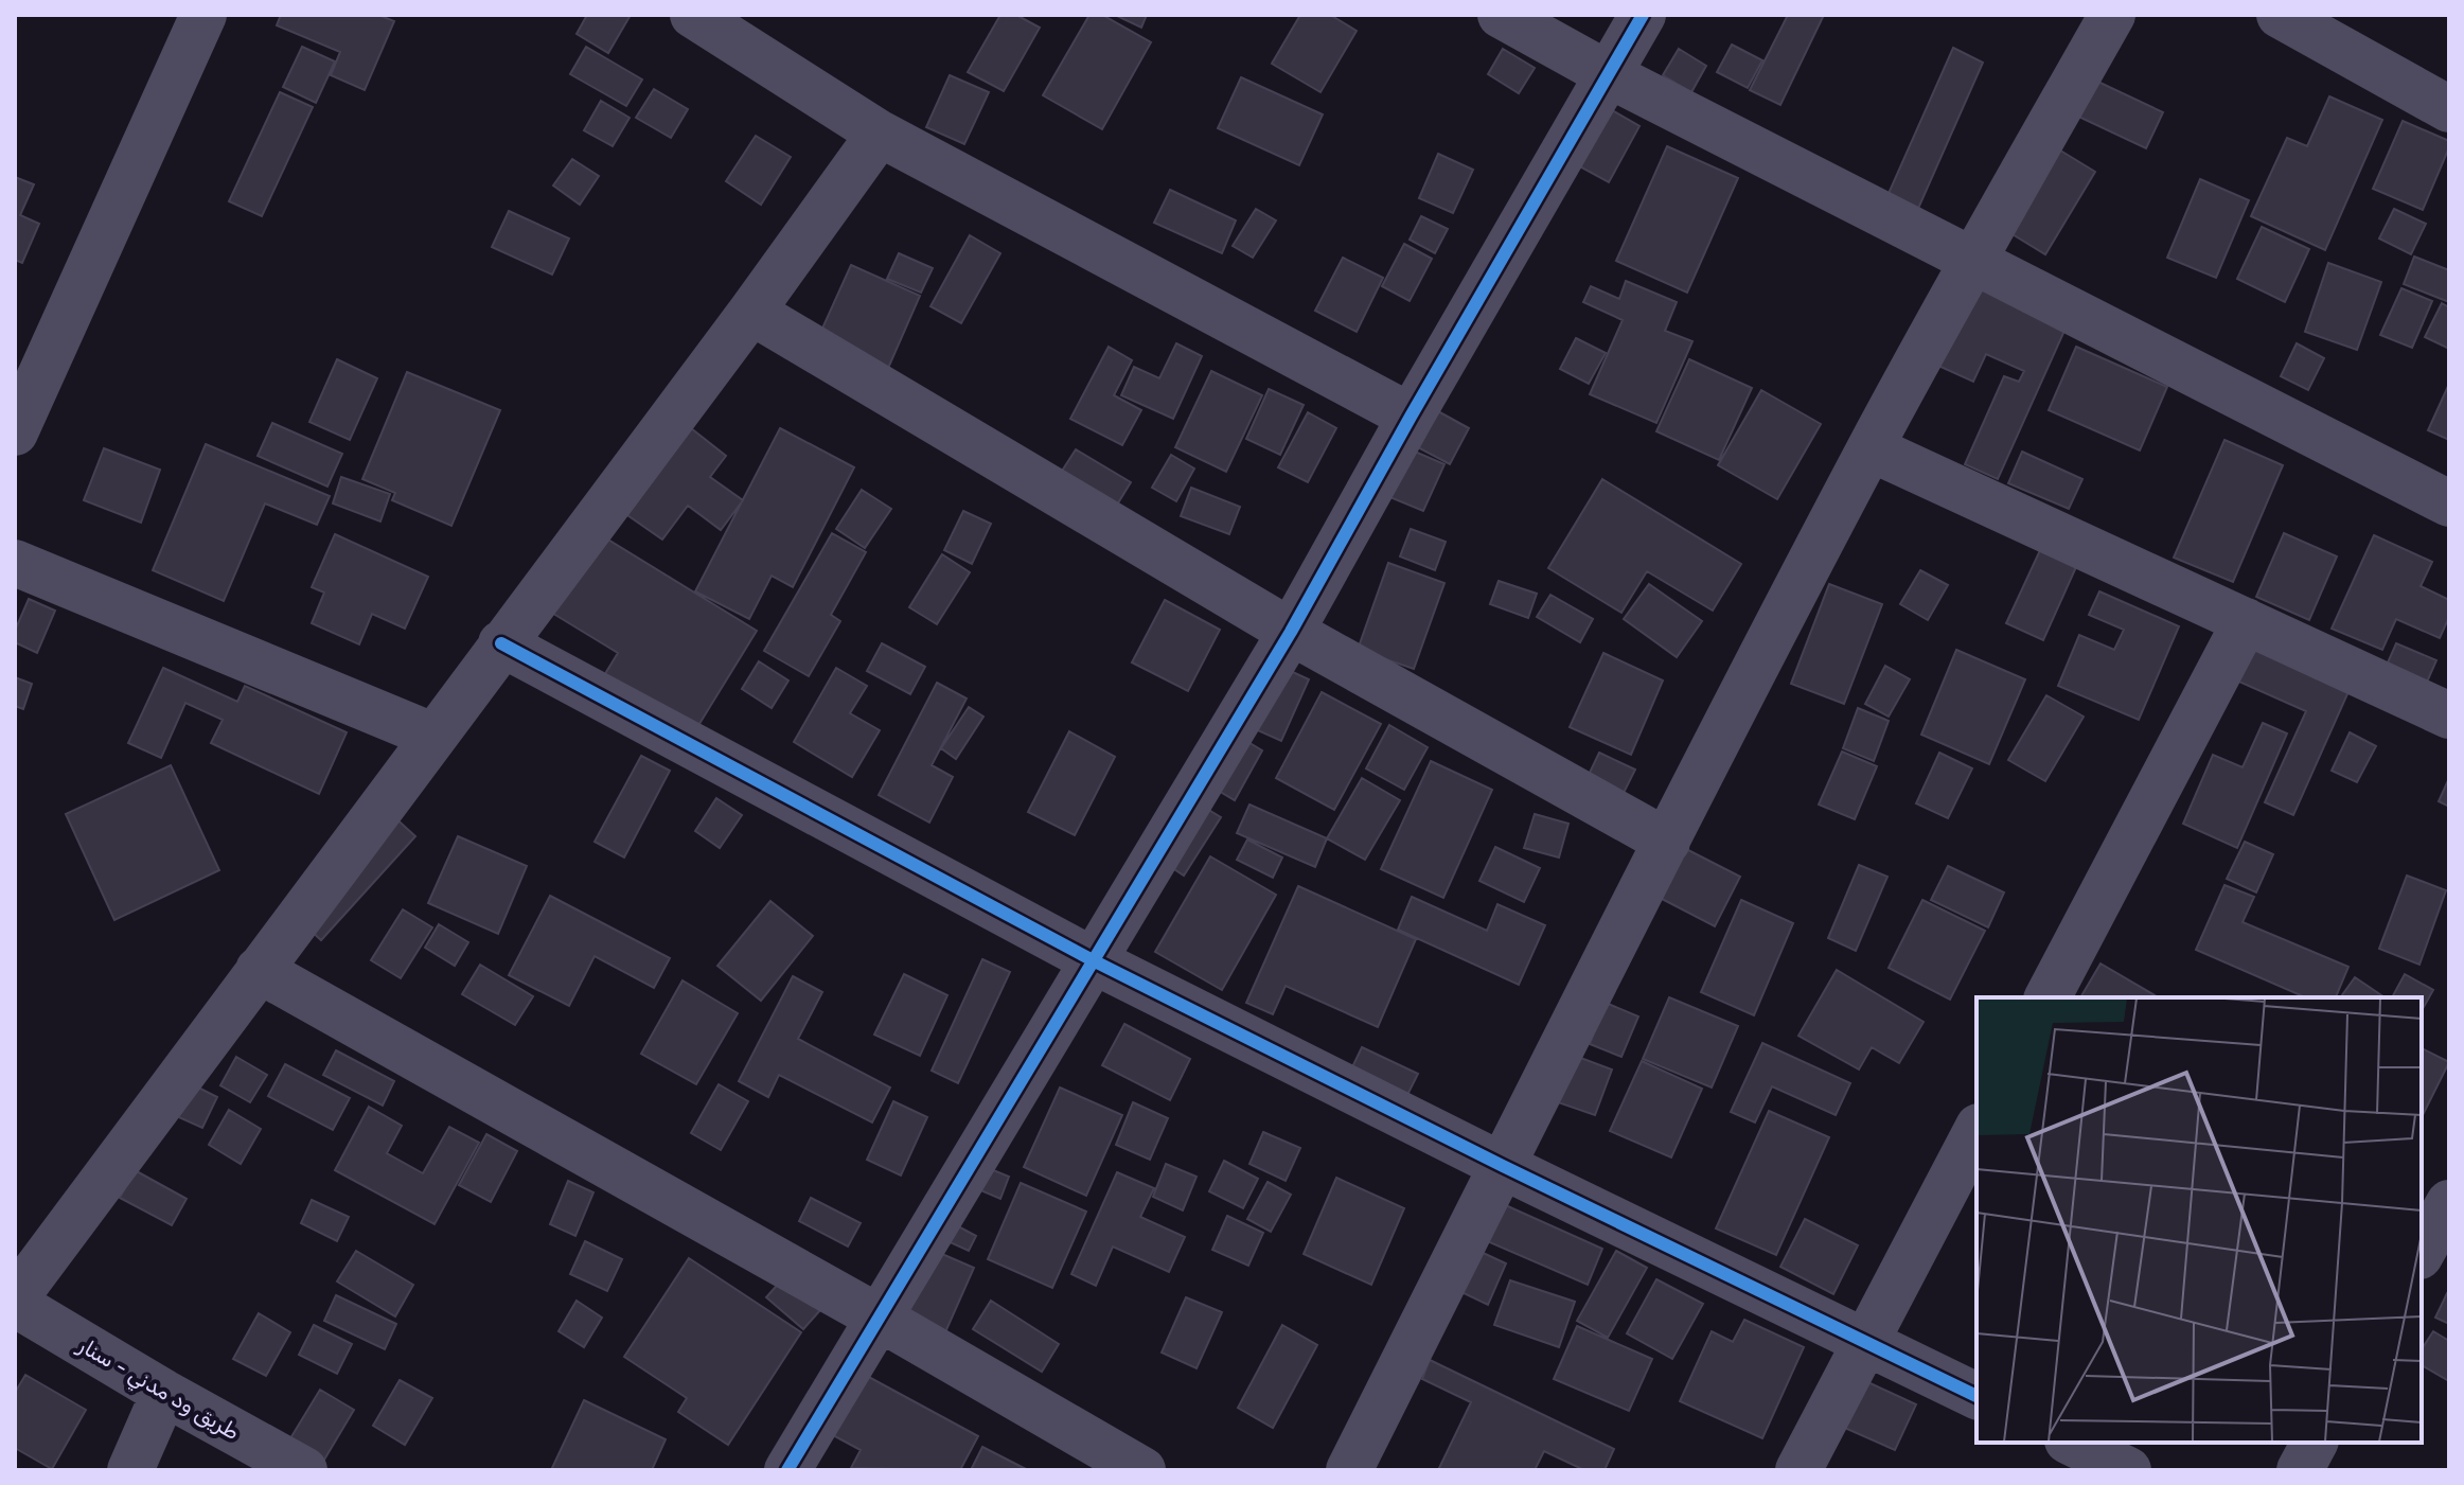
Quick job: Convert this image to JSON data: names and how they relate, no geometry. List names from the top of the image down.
{
  "streets": {
    "street": ["طريق ود مدني - سنار"]
  }
}
